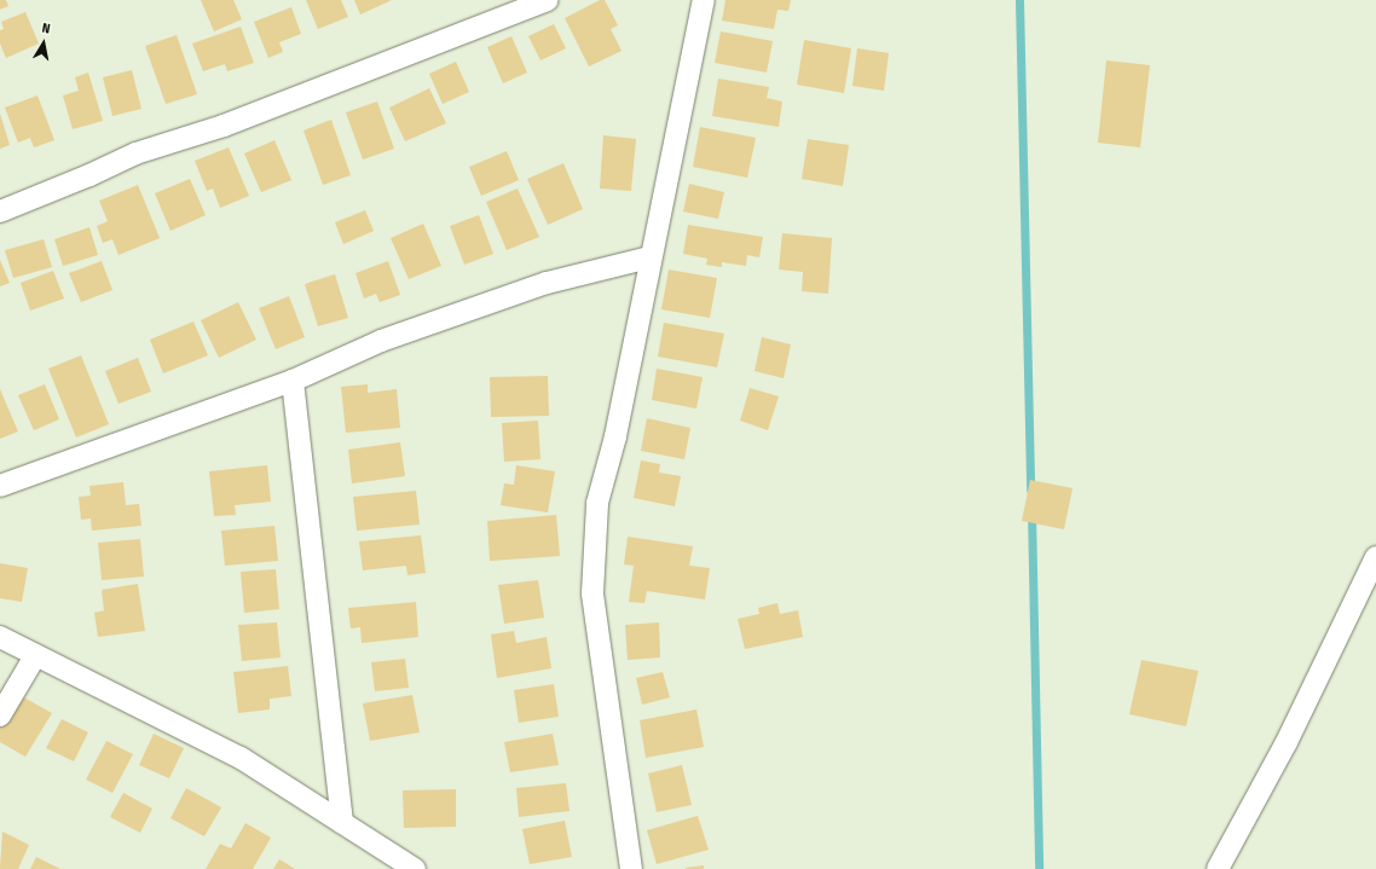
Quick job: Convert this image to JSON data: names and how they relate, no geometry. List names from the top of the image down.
{
  "north": "top"
}
